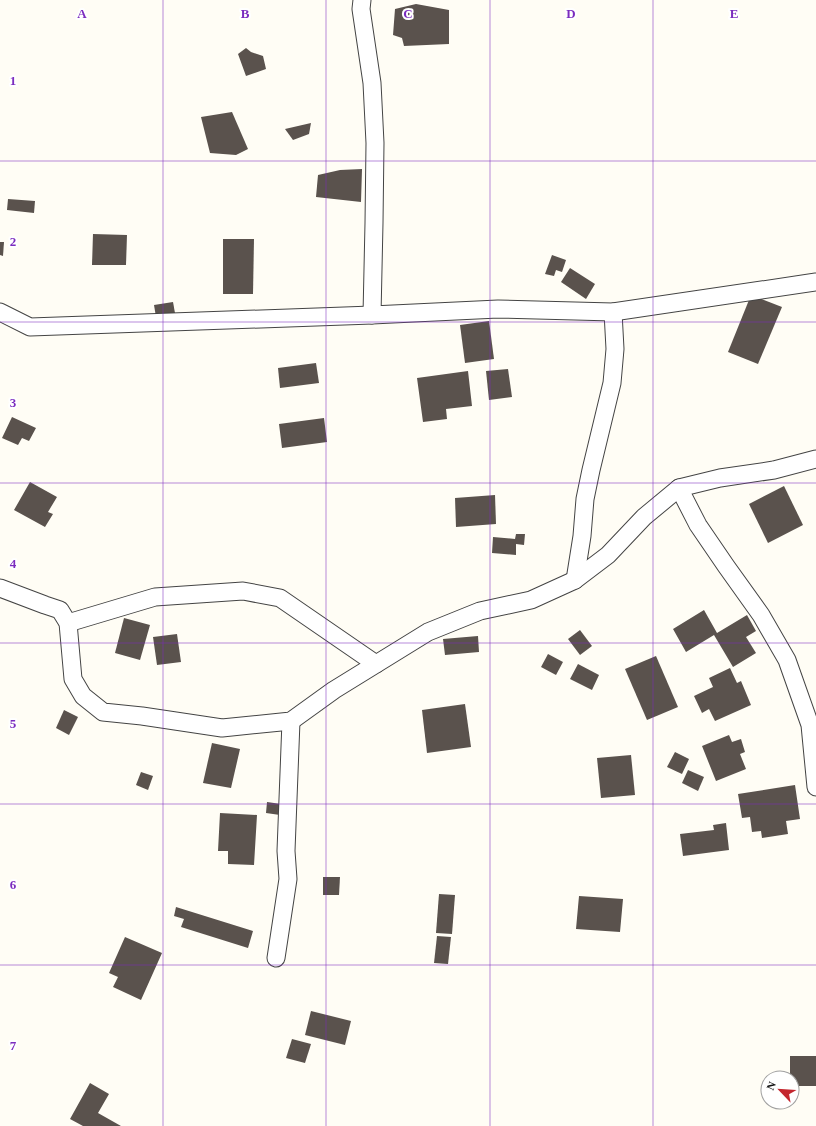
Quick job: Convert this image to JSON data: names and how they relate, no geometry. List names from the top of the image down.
{
  "north": "top left",
  "grid": {
    "columns": [
      "A",
      "B",
      "C",
      "D",
      "E"
    ],
    "rows": [
      "1",
      "2",
      "3",
      "4",
      "5",
      "6",
      "7"
    ]
  }
}
